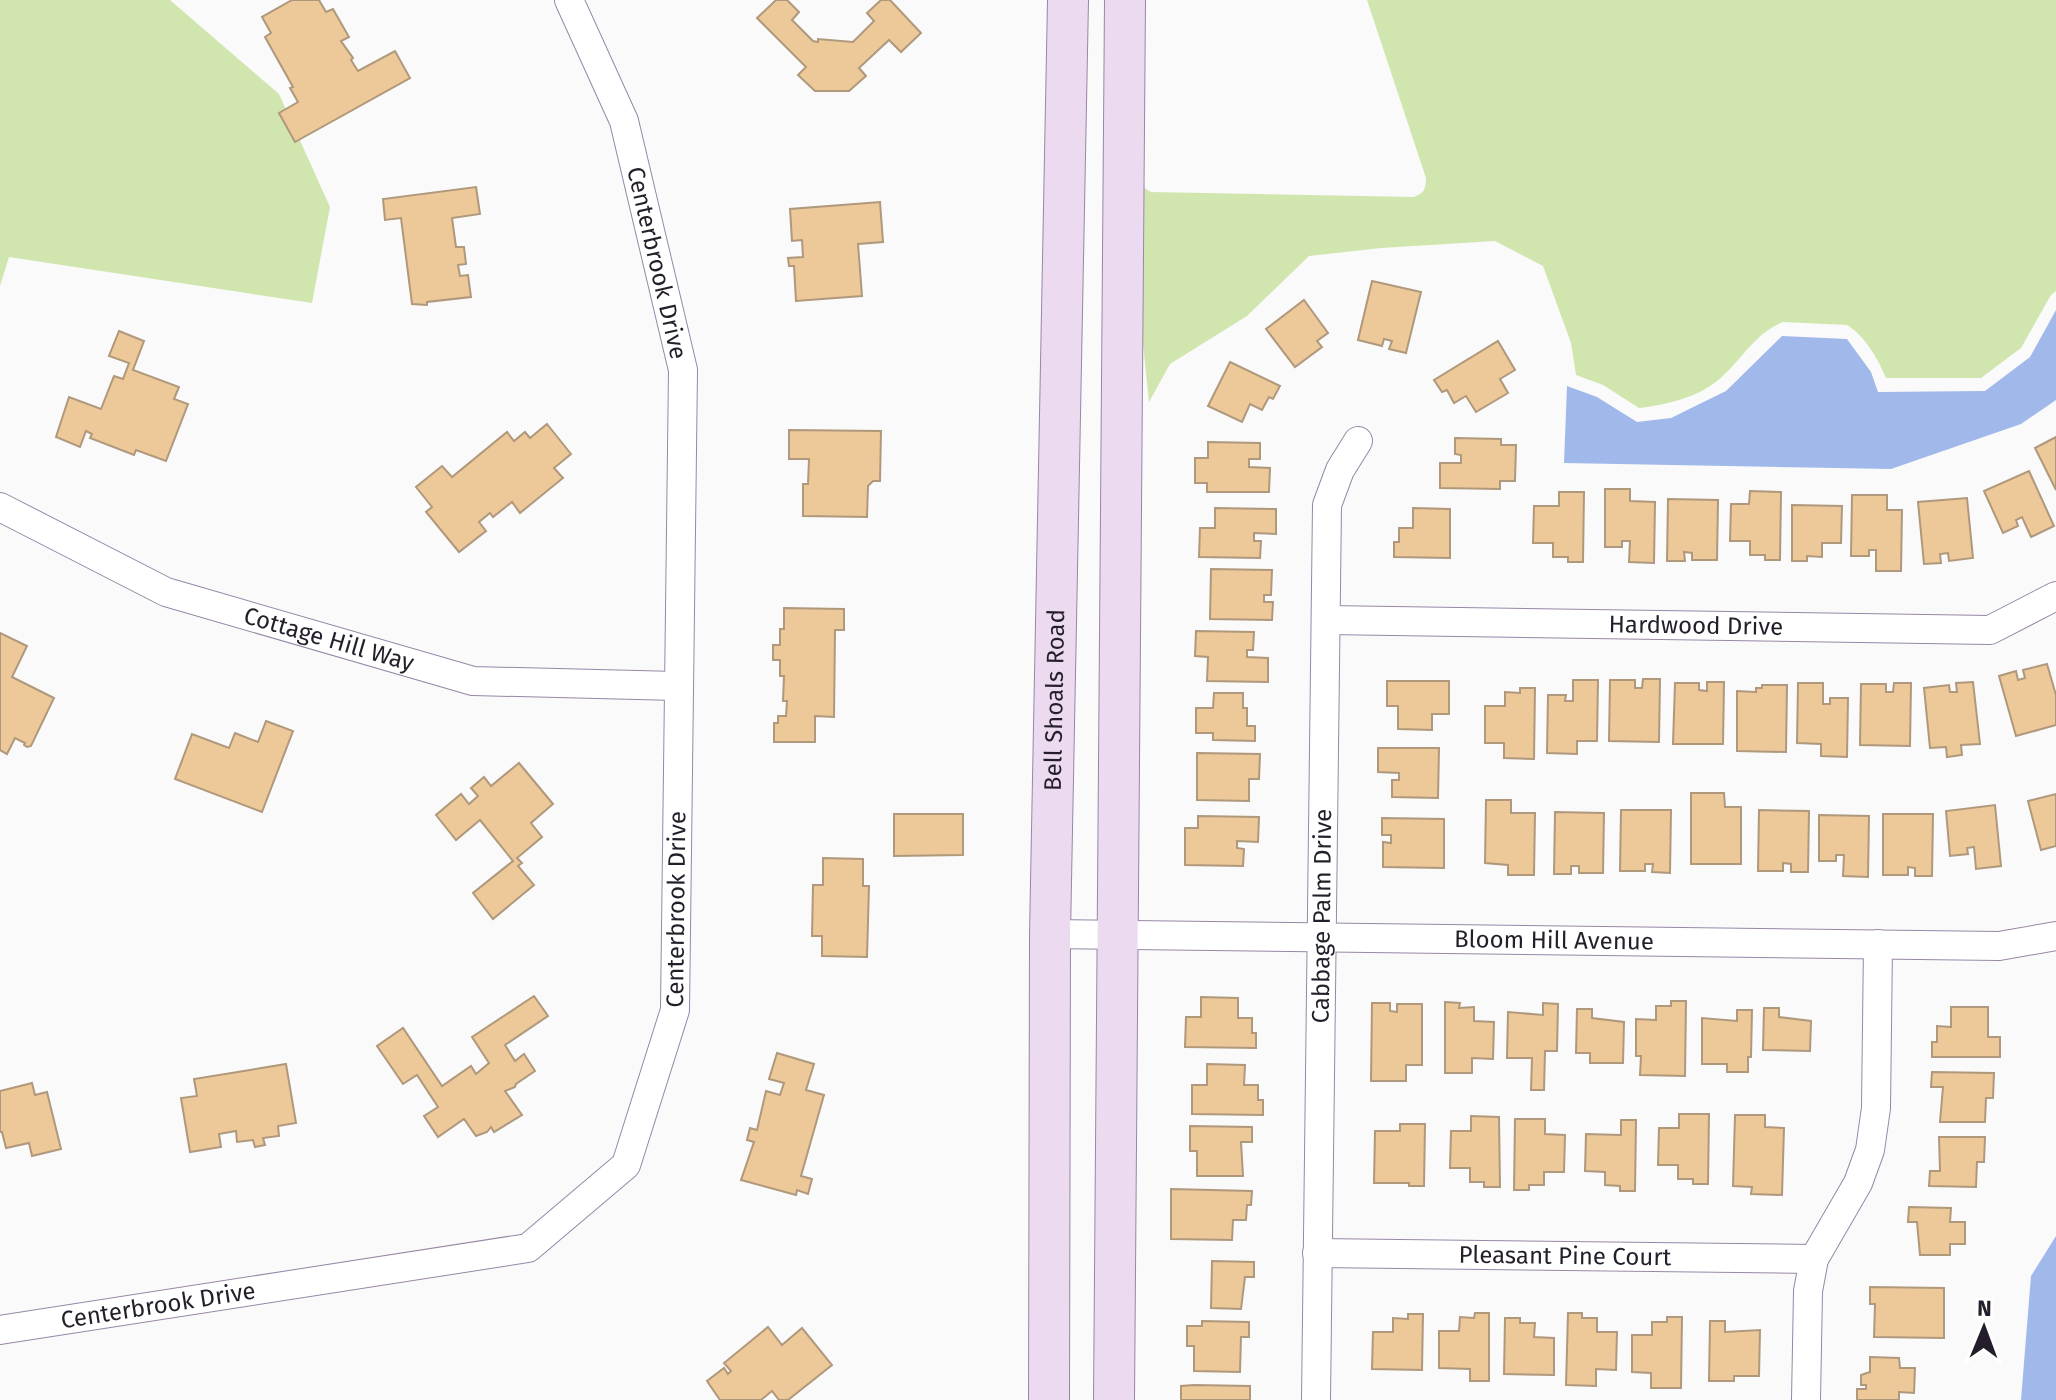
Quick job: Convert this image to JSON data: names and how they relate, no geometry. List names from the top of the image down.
{
  "streets": {
    "main road": ["Bell Shoals Road"],
    "street": [
      "Centerbrook Drive",
      "Hardwood Drive",
      "Cottage Hill Way",
      "Cabbage Palm Drive",
      "Bloom Hill Avenue",
      "Pleasant Pine Court"
    ]
  },
  "crossings": [
    ["Centerbrook Drive", "Cottage Hill Way"],
    ["Hardwood Drive", "Cabbage Palm Drive"],
    ["Bell Shoals Road", "Bloom Hill Avenue"],
    ["Cabbage Palm Drive", "Bloom Hill Avenue"],
    ["Cabbage Palm Drive", "Pleasant Pine Court"]
  ],
  "north": "top"
}
